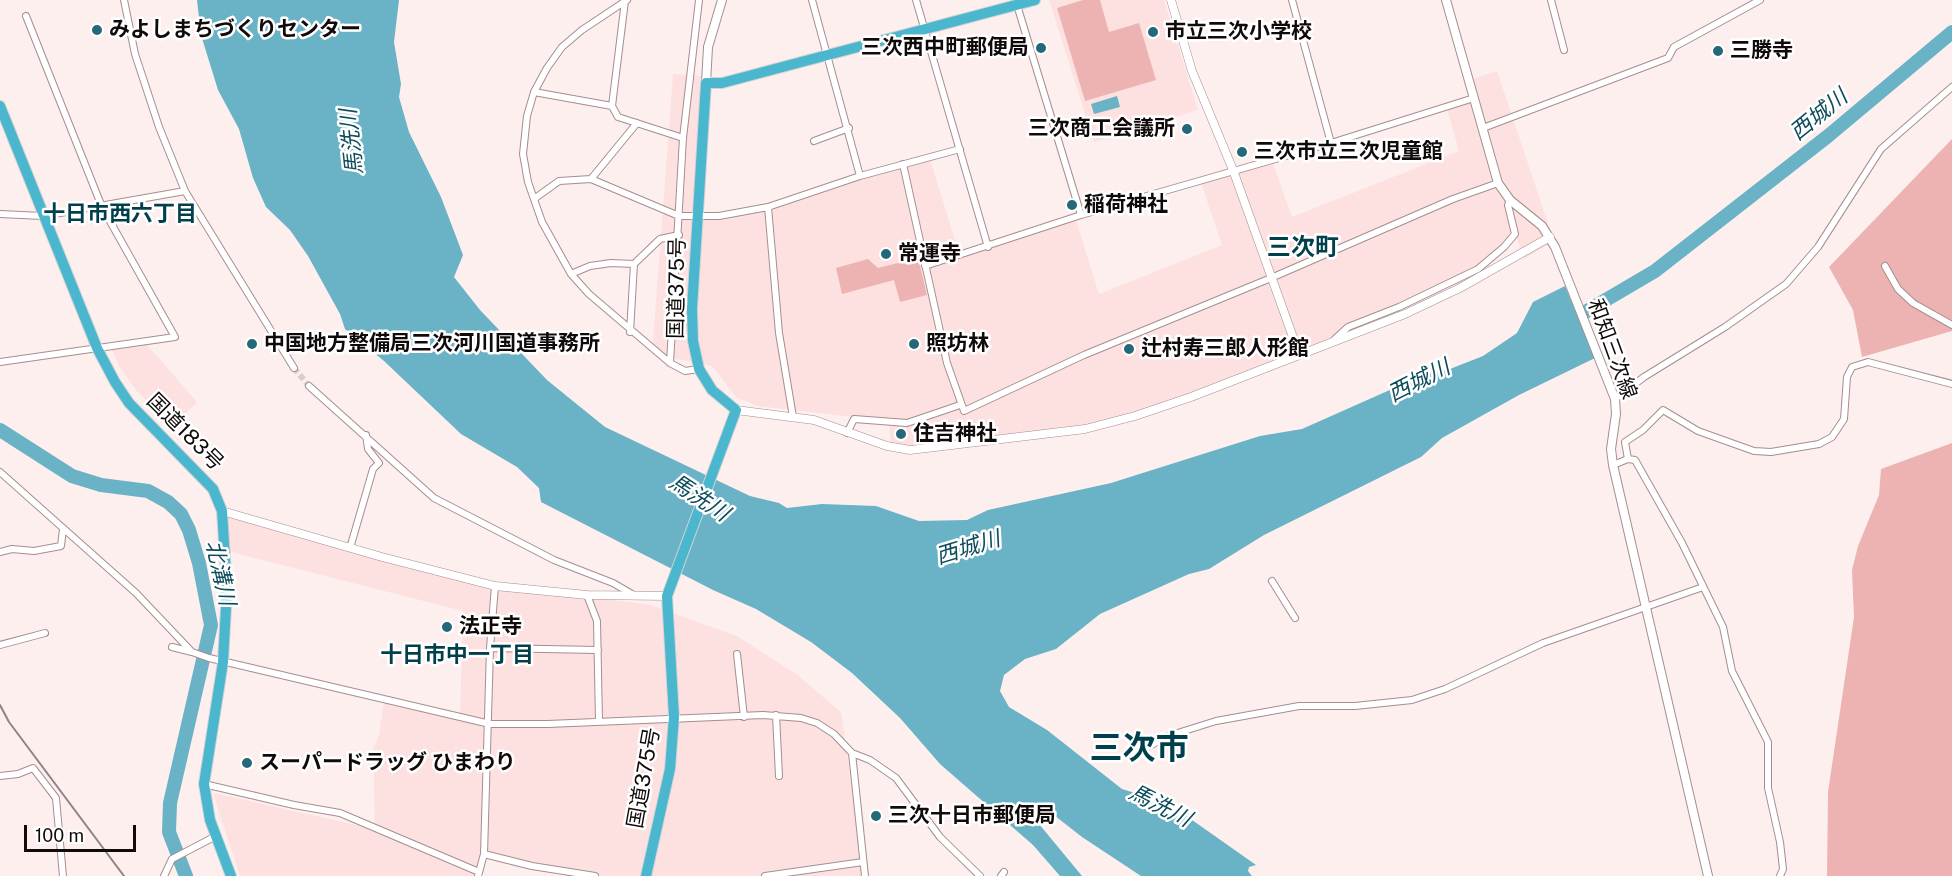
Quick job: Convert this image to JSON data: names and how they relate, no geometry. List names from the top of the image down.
{
  "streets": {
    "highway": ["国道375号", "国道183号"],
    "main road": ["和知三次線"]
  },
  "districts": [
    "十日市西六丁目",
    "三次町",
    "十日市中一丁目",
    "三次市"
  ],
  "water": ["西城川", "馬洗川", "北溝川"],
  "places": [
    "みよしまちづくりセンター",
    "市立三次小学校",
    "三次西中町郵便局",
    "三勝寺",
    "三次商工会議所",
    "三次市立三次児童館",
    "稲荷神社",
    "常運寺",
    "中国地方整備局三次河川国道事務所",
    "照坊林",
    "辻村寿三郎人形館",
    "住吉神社",
    "法正寺",
    "スーパードラッグ ひまわり",
    "三次十日市郵便局"
  ],
  "scale_bar": "100 m"
}
